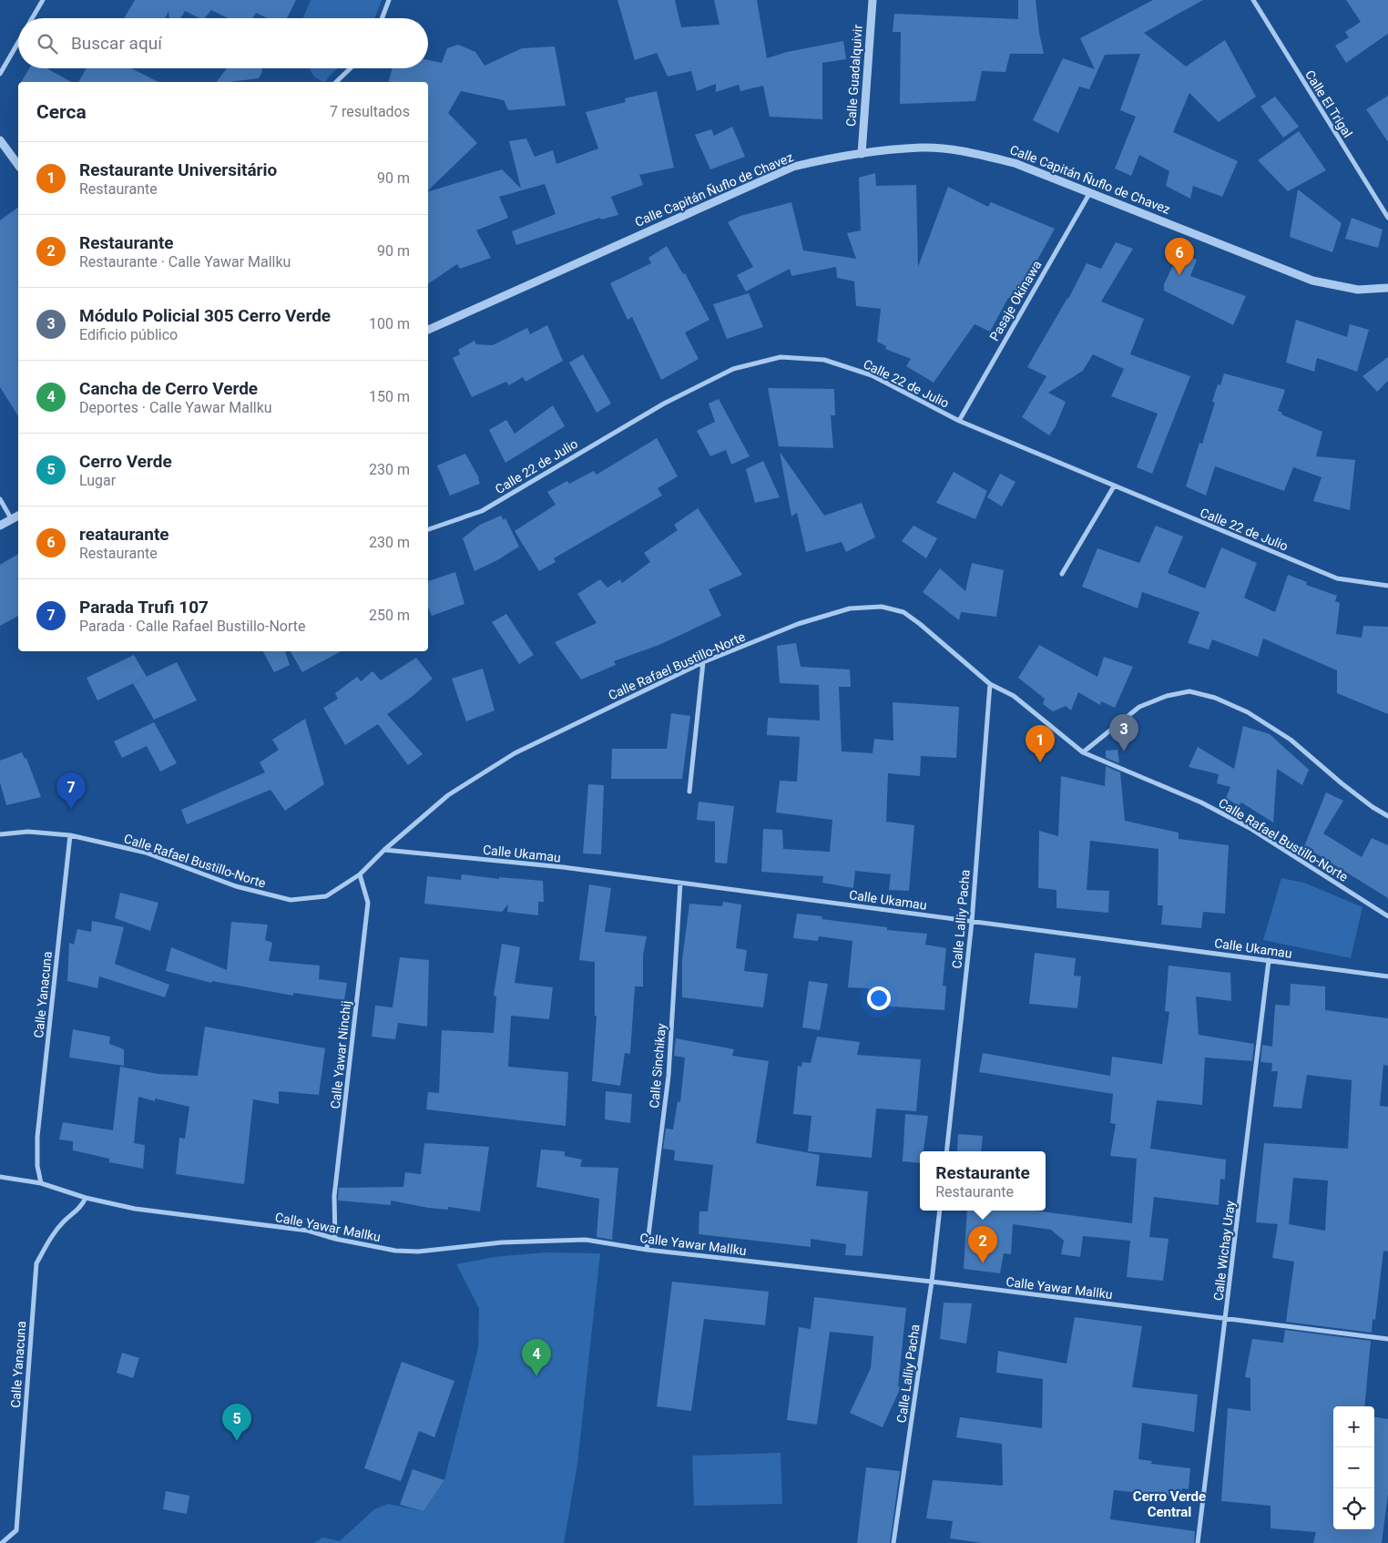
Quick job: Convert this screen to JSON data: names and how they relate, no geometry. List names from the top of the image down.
{
  "streets": {
    "street": [
      "Calle Guadalquivir",
      "Calle El Trigal",
      "Calle Capitán Ñuflo de Chavez",
      "Pasaje Okinawa",
      "Calle 22 de Julio",
      "Calle Rafael Bustillo-Norte",
      "Calle Ukamau",
      "Calle Lalliy Pacha",
      "Calle Yanacuna",
      "Calle Yawar Ninchij",
      "Calle Sinchikay",
      "Calle Yawar Mallku",
      "Calle Wichay Uray"
    ]
  },
  "crossings": [
    ["Calle Guadalquivir", "Calle Capitán Ñuflo de Chavez"],
    ["Calle Capitán Ñuflo de Chavez", "Pasaje Okinawa"],
    ["Pasaje Okinawa", "Calle 22 de Julio"],
    ["Calle Rafael Bustillo-Norte", "Calle Ukamau"],
    ["Calle Rafael Bustillo-Norte", "Calle Lalliy Pacha"],
    ["Calle Rafael Bustillo-Norte", "Calle Yanacuna"],
    ["Calle Rafael Bustillo-Norte", "Calle Yawar Ninchij"],
    ["Calle Ukamau", "Calle Lalliy Pacha"],
    ["Calle Ukamau", "Calle Sinchikay"],
    ["Calle Ukamau", "Calle Wichay Uray"],
    ["Calle Lalliy Pacha", "Calle Yawar Mallku"],
    ["Calle Yanacuna", "Calle Yawar Mallku"],
    ["Calle Yawar Ninchij", "Calle Yawar Mallku"],
    ["Calle Sinchikay", "Calle Yawar Mallku"],
    ["Calle Yawar Mallku", "Calle Wichay Uray"]
  ],
  "districts": ["Cerro Verde Central"],
  "page": {
    "search": "Buscar aquí",
    "heading": ["Cerca", "7 resultados"],
    "list": [
      {
        "mark": "1",
        "name": "Restaurante Universitário",
        "note": "Restaurante",
        "value": "90 m"
      },
      {
        "mark": "2",
        "name": "Restaurante",
        "note": "Restaurante · Calle Yawar Mallku",
        "value": "90 m"
      },
      {
        "mark": "3",
        "name": "Módulo Policial 305 Cerro Verde",
        "note": "Edificio público",
        "value": "100 m"
      },
      {
        "mark": "4",
        "name": "Cancha de Cerro Verde",
        "note": "Deportes · Calle Yawar Mallku",
        "value": "150 m"
      },
      {
        "mark": "5",
        "name": "Cerro Verde",
        "note": "Lugar",
        "value": "230 m"
      },
      {
        "mark": "6",
        "name": "reataurante",
        "note": "Restaurante",
        "value": "230 m"
      },
      {
        "mark": "7",
        "name": "Parada Trufi 107",
        "note": "Parada · Calle Rafael Bustillo-Norte",
        "value": "250 m"
      }
    ],
    "pins": [
      "6",
      "3",
      "1",
      "7",
      "2",
      "4",
      "5"
    ],
    "popup": ["Restaurante", "Restaurante"],
    "map_buttons": ["+", "−"]
  }
}
